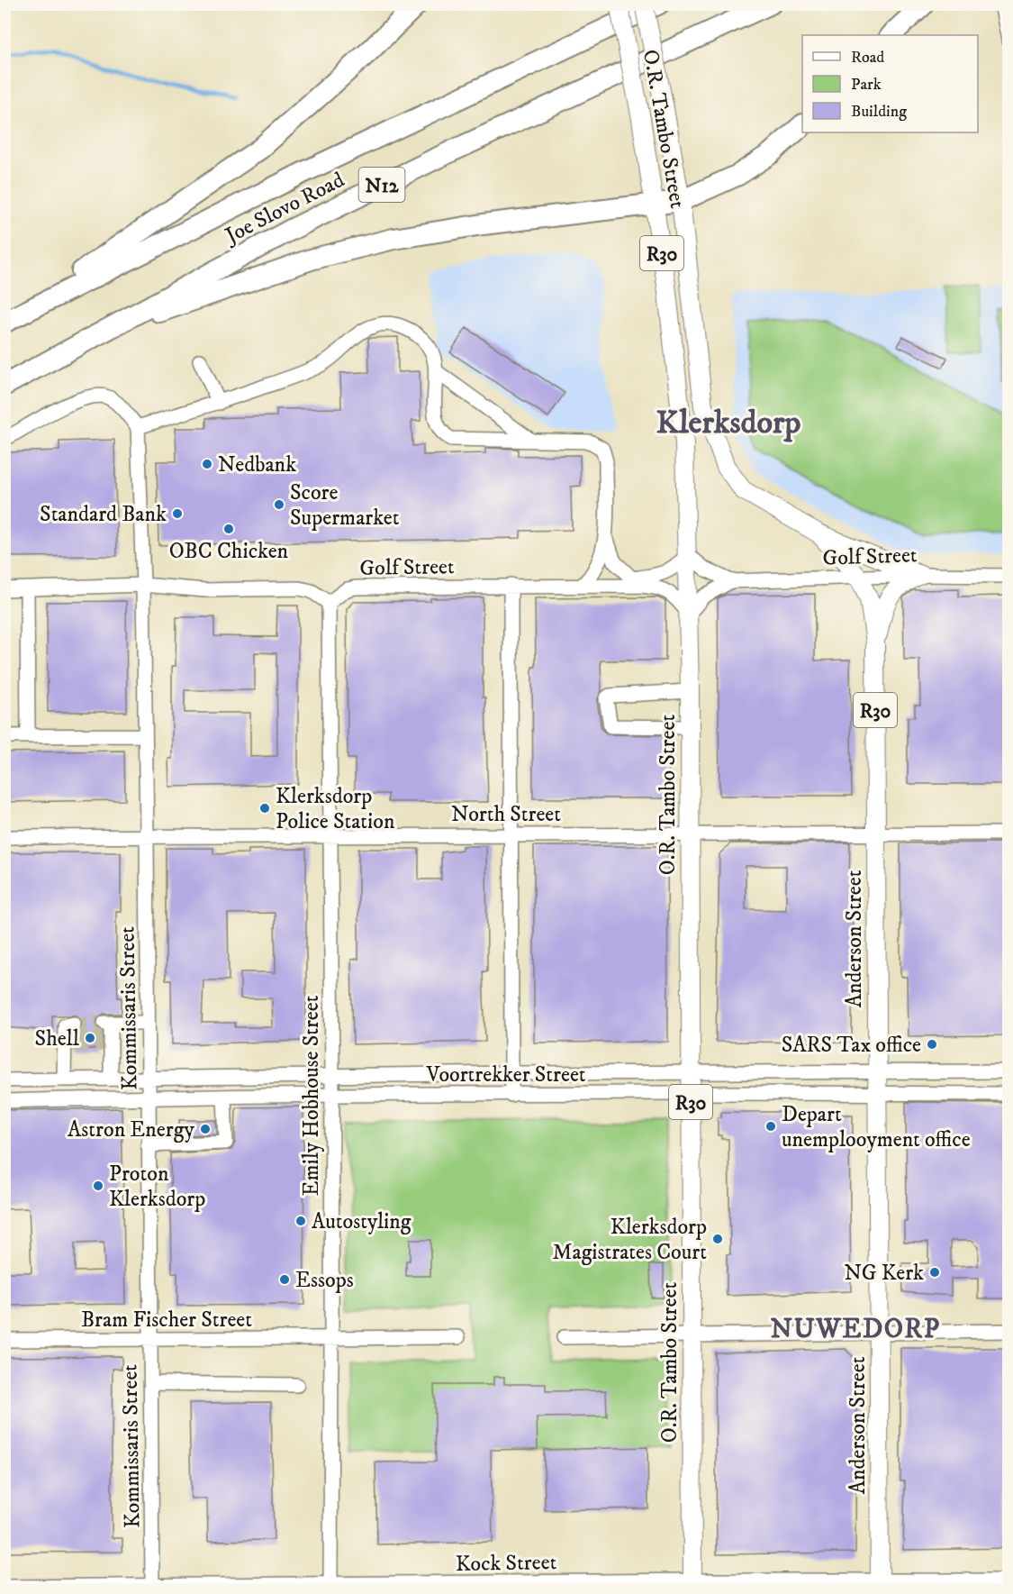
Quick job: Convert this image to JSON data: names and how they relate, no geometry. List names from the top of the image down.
{
  "streets": {
    "highway": ["N12", "Joe Slovo Road"],
    "main road": ["O.R. Tambo Street", "R30", "Anderson Street"],
    "street": [
      "Golf Street",
      "North Street",
      "Kommissaris Street",
      "Voortrekker Street",
      "Emily Hobhouse Street",
      "Bram Fischer Street",
      "Kock Street"
    ]
  },
  "crossings": [
    ["O.R. Tambo Street", "Golf Street"],
    ["O.R. Tambo Street", "North Street"],
    ["O.R. Tambo Street", "Anderson Street"],
    ["O.R. Tambo Street", "Voortrekker Street"],
    ["O.R. Tambo Street", "Kock Street"],
    ["Golf Street", "Anderson Street"],
    ["Golf Street", "Emily Hobhouse Street"],
    ["North Street", "Anderson Street"],
    ["North Street", "Kommissaris Street"],
    ["North Street", "Emily Hobhouse Street"],
    ["Anderson Street", "Voortrekker Street"],
    ["Anderson Street", "Kock Street"],
    ["Kommissaris Street", "Voortrekker Street"],
    ["Kommissaris Street", "Bram Fischer Street"],
    ["Kommissaris Street", "Kock Street"],
    ["Voortrekker Street", "Emily Hobhouse Street"],
    ["Emily Hobhouse Street", "Bram Fischer Street"],
    ["Emily Hobhouse Street", "Kock Street"]
  ],
  "districts": ["Klerksdorp", "NUWEDORP"],
  "places": [
    "Nedbank",
    "Score Supermarket",
    "Standard Bank",
    "OBC Chicken",
    "Klerksdorp Police Station",
    "Shell",
    "SARS Tax office",
    "Depart unemplooyment office",
    "Astron Energy",
    "Proton Klerksdorp",
    "Autostyling",
    "Klerksdorp Magistrates Court",
    "NG Kerk",
    "Essops"
  ],
  "legend": ["Road", "Park", "Building"]
}
